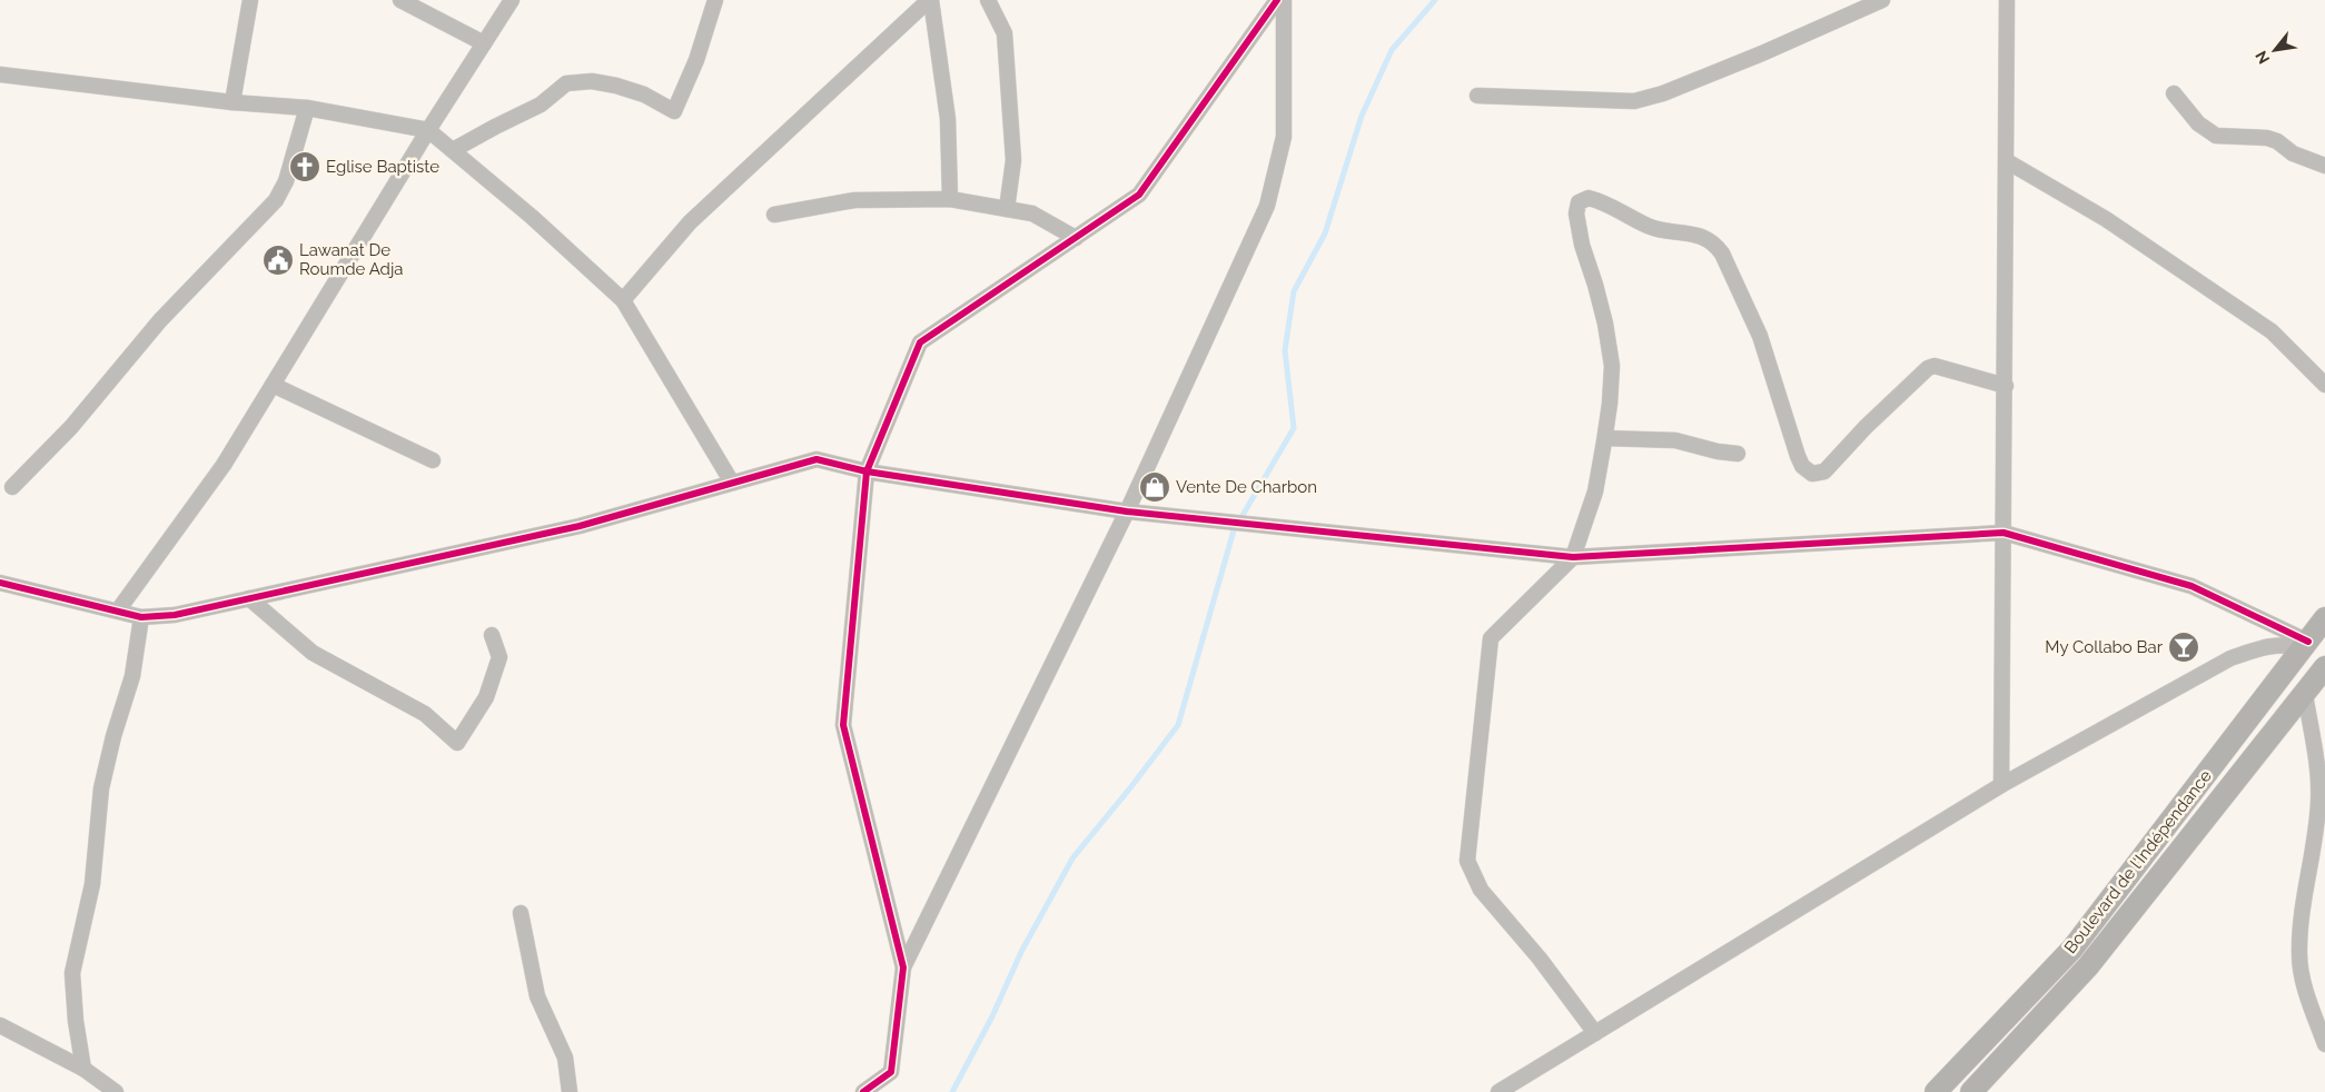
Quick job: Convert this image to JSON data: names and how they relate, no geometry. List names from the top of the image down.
{
  "streets": {
    "main road": ["Boulevard de l'Indépendance"]
  },
  "places": {
    "church": ["Eglise Baptiste"],
    "public building": ["Lawanat De Roumde Adja"],
    "shop": ["Vente De Charbon"],
    "bar": ["My Collabo Bar"]
  },
  "north": "bottom left"
}
